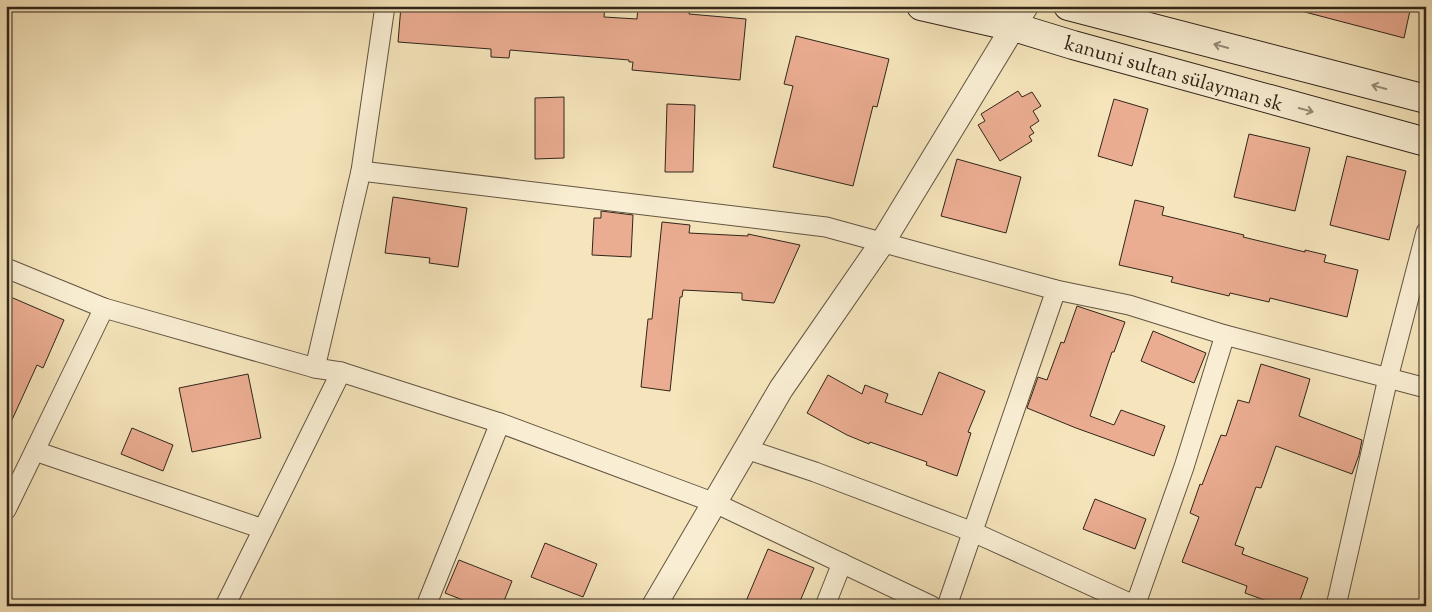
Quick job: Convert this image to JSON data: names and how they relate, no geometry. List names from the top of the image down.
{
  "streets": {
    "main road": ["kanuni sultan sülayman sk"]
  }
}
